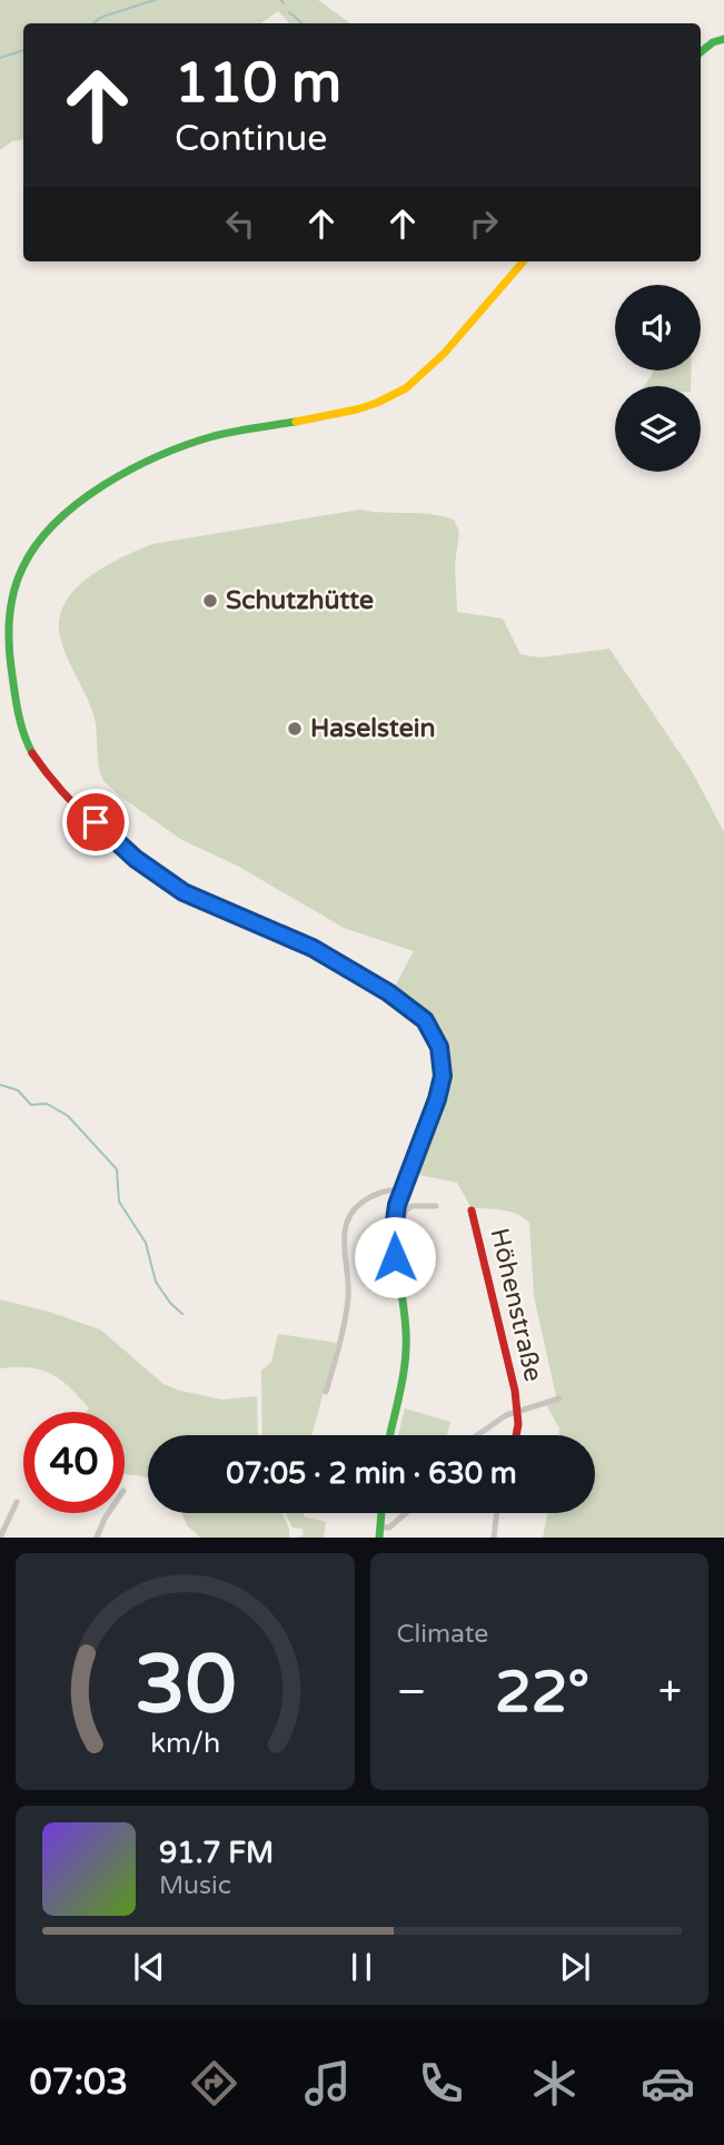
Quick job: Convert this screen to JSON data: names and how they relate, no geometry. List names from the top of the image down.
{
  "streets": {
    "street": ["Höhenstraße"]
  },
  "places": ["Schutzhütte", "Haselstein"],
  "page": {
    "turn": ["110 m", "Continue"],
    "limit": "40",
    "trip": "07:05 · 2 min · 630 m",
    "tile": "Climate",
    "heat": ["−", "22°", "+"],
    "song": ["91.7 FM", "Music"],
    "tabs": "07:03",
    "gauge": ["30", "km/h"]
  }
}
